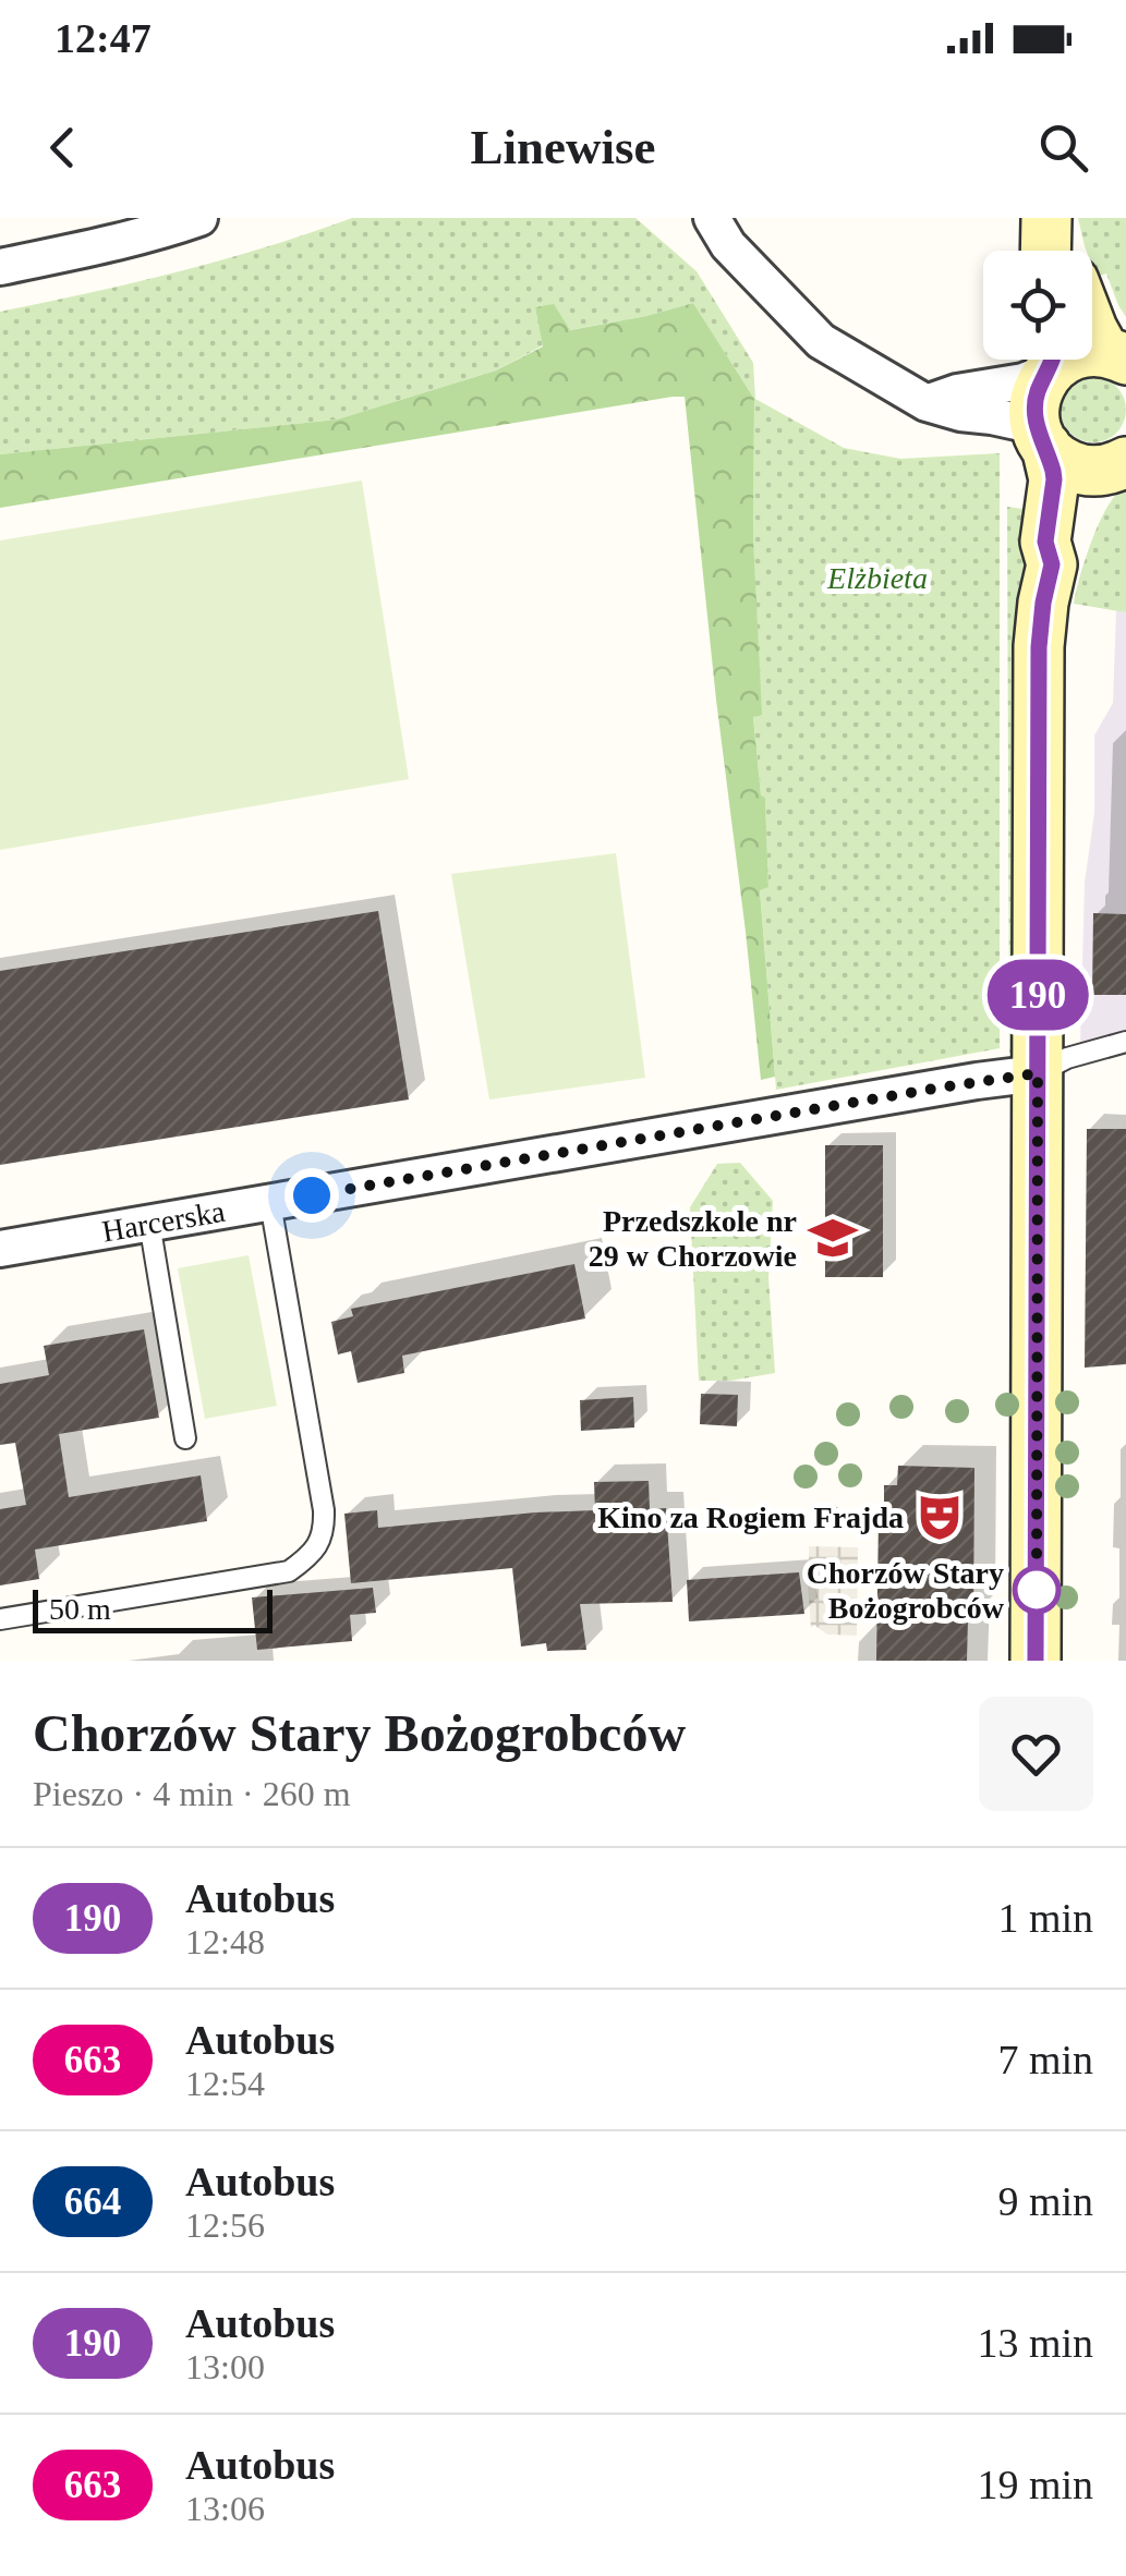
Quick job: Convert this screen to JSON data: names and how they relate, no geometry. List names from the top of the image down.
{
  "streets": {
    "street": ["Harcerska"]
  },
  "parks": ["Elżbieta"],
  "places": {
    "school or university": ["Przedszkole nr 29 w Chorzowie"],
    "theatre": ["Kino za Rogiem Frajda"],
    "other": ["Chorzów Stary Bożogrobców"]
  },
  "lines": ["bus line 190"],
  "scale_bar": "50 m",
  "page": {
    "status": "12:47",
    "header": "Linewise",
    "on_map": "190",
    "scale": "50 m",
    "heading": ["Chorzów Stary Bożogrobców", "Pieszo · 4 min · 260 m"],
    "list": [
      {
        "mark": "190",
        "name": "Autobus",
        "note": "12:48",
        "value": "1 min"
      },
      {
        "mark": "663",
        "name": "Autobus",
        "note": "12:54",
        "value": "7 min"
      },
      {
        "mark": "664",
        "name": "Autobus",
        "note": "12:56",
        "value": "9 min"
      },
      {
        "mark": "190",
        "name": "Autobus",
        "note": "13:00",
        "value": "13 min"
      },
      {
        "mark": "663",
        "name": "Autobus",
        "note": "13:06",
        "value": "19 min"
      }
    ]
  }
}
